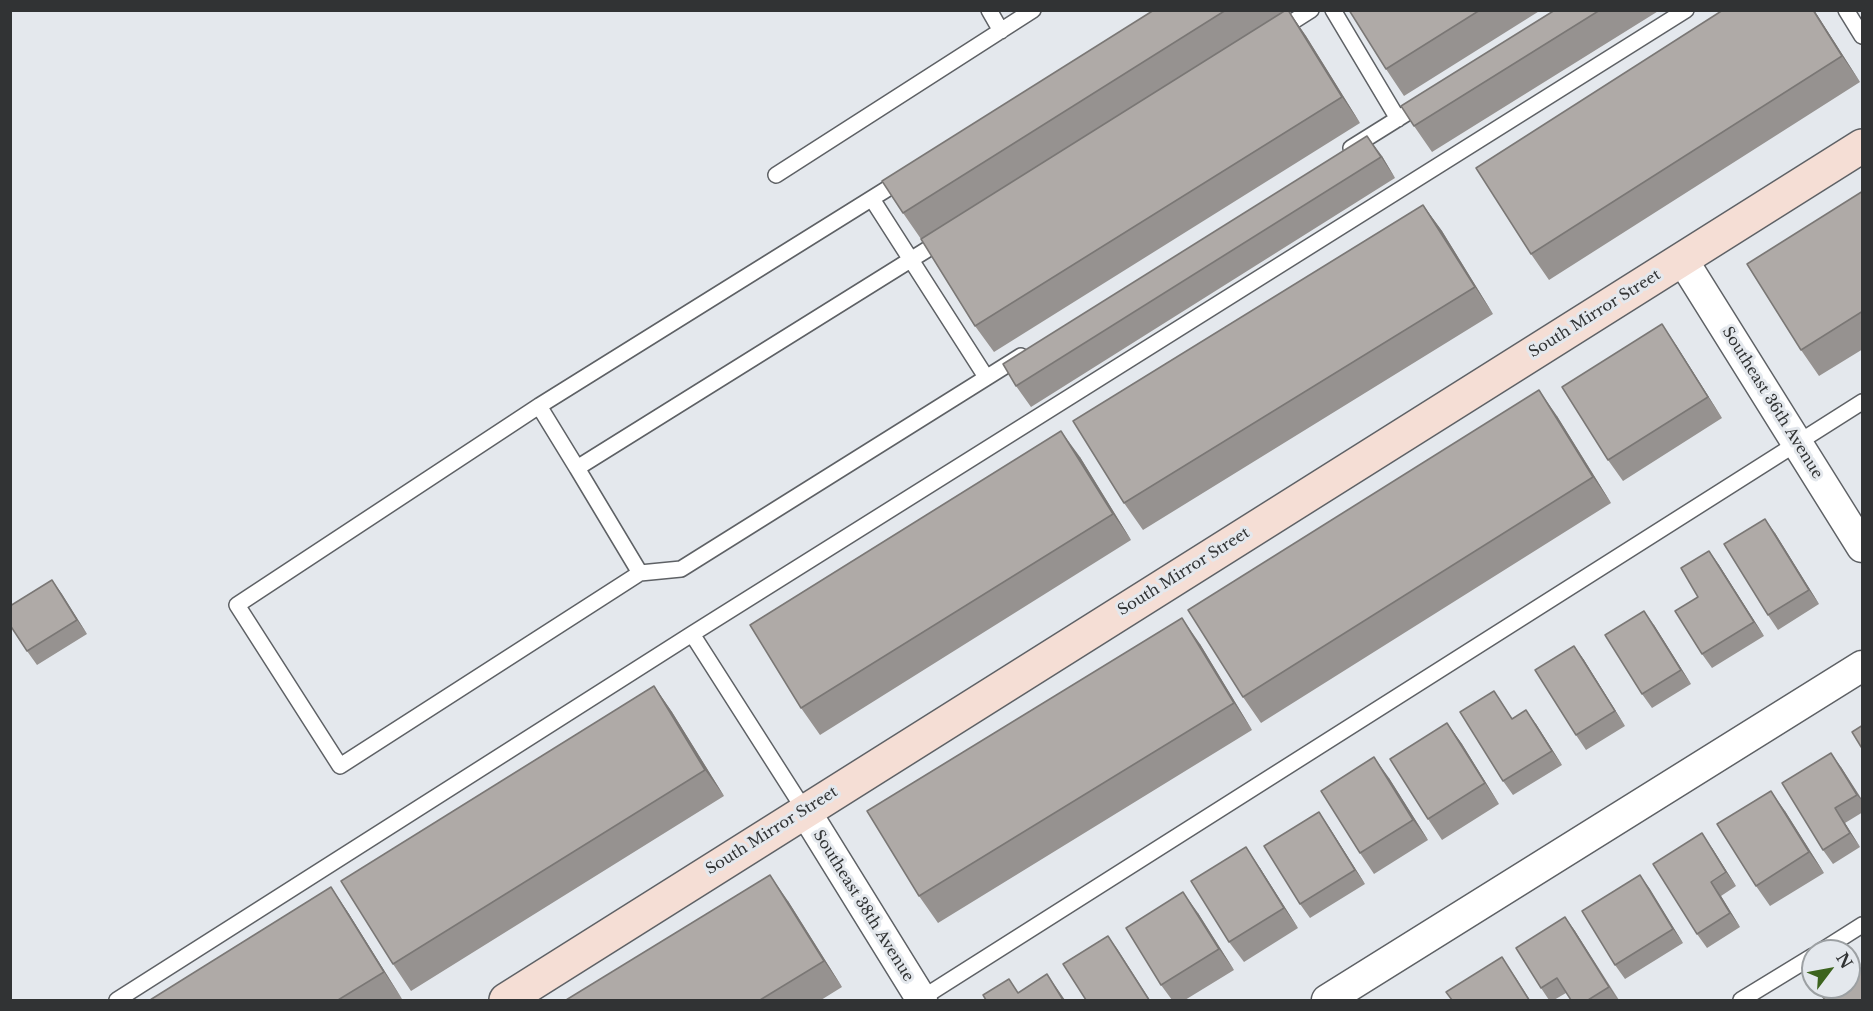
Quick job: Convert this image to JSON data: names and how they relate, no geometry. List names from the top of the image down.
{
  "streets": {
    "street": ["South Mirror Street", "Southeast 36th Avenue", "Southeast 38th Avenue"]
  },
  "crossings": [
    ["South Mirror Street", "Southeast 36th Avenue"],
    ["South Mirror Street", "Southeast 38th Avenue"]
  ],
  "north": "top right"
}
